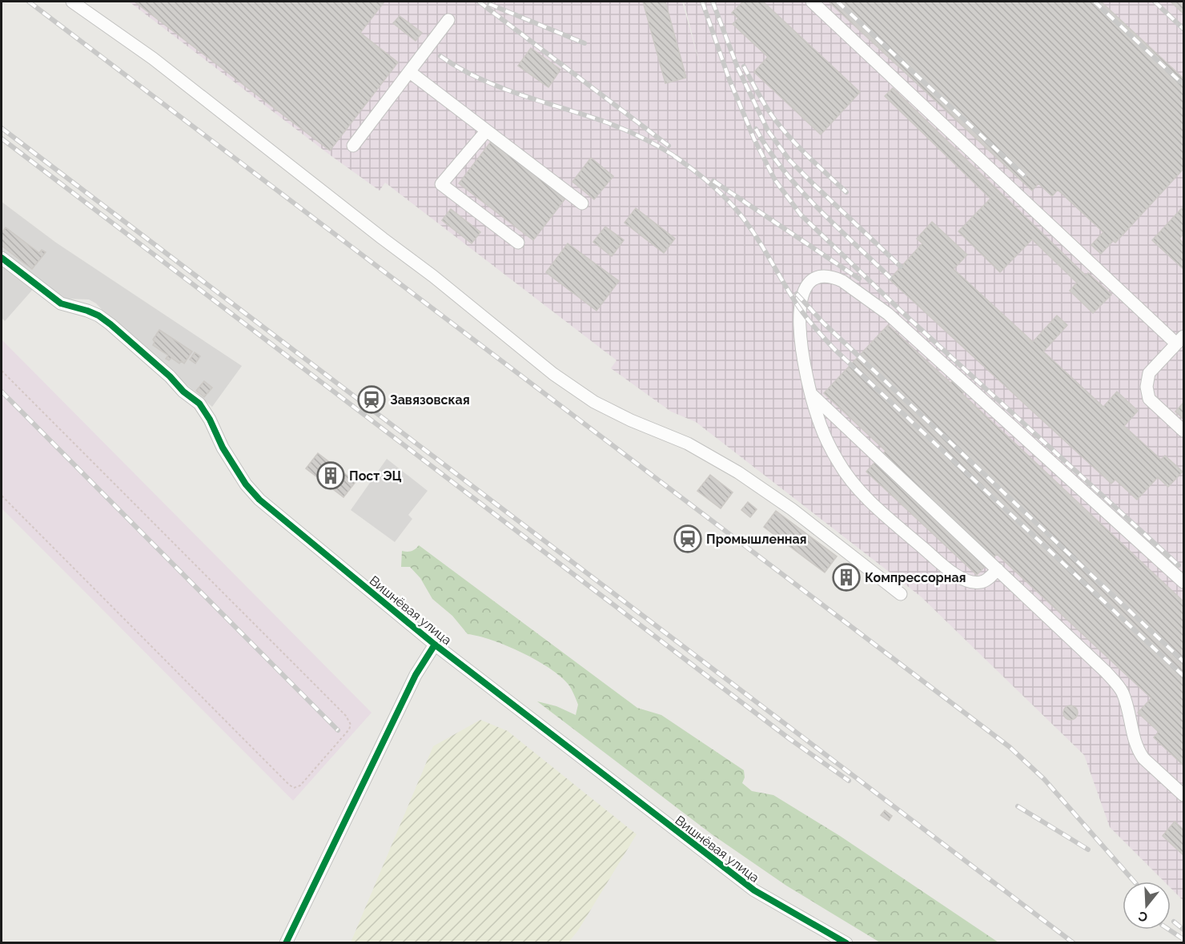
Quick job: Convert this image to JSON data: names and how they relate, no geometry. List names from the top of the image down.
{
  "streets": {
    "street": ["Вишнёвая улица"]
  },
  "places": {
    "station": ["Завязовская", "Промышленная"],
    "building": ["Пост ЭЦ", "Компрессорная"]
  },
  "north": "bottom"
}
